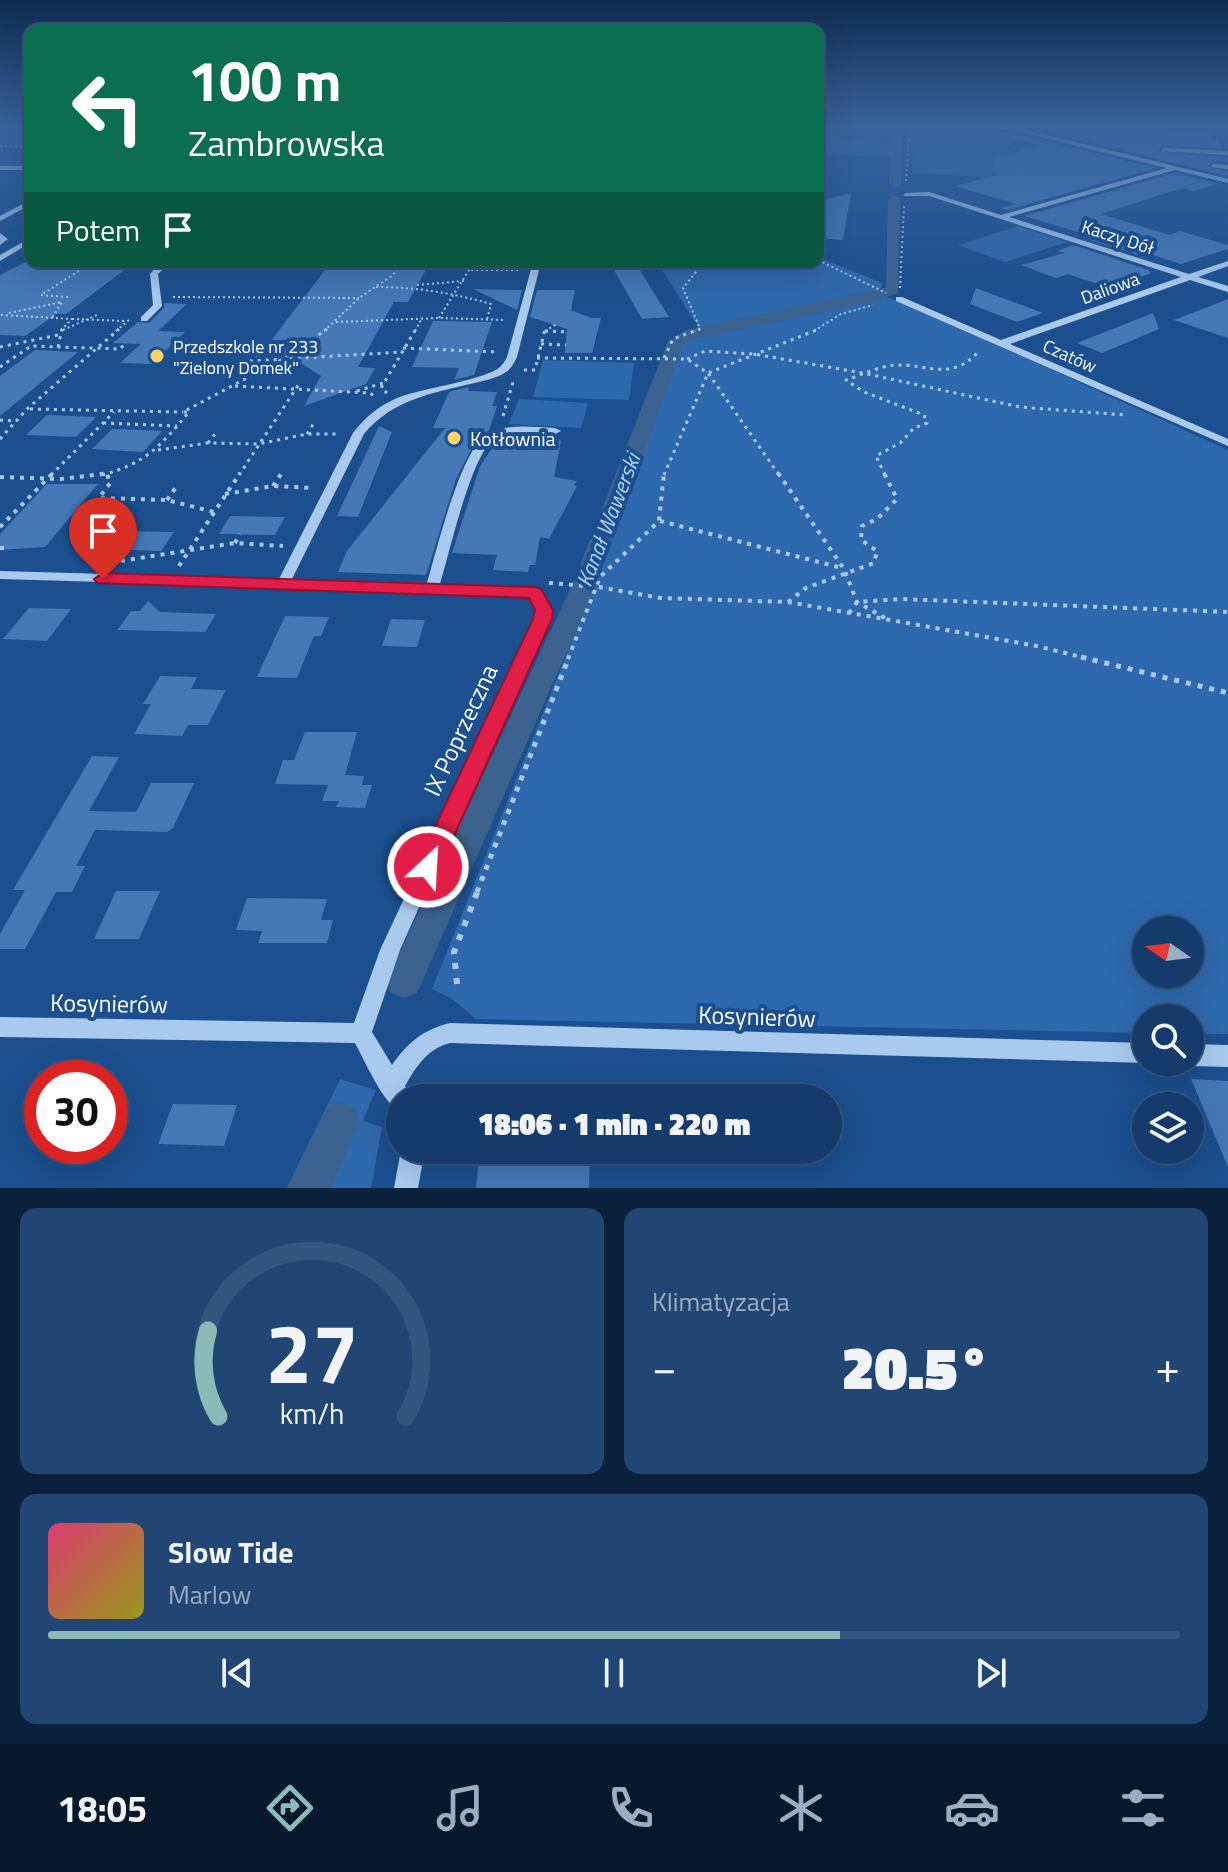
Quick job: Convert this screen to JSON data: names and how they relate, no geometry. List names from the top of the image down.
{
  "streets": {
    "street": [
      "Kaczy Dół",
      "Daliowa",
      "Czatów",
      "IX Poprzeczna",
      "Kosynierów"
    ]
  },
  "crossings": [
    ["Kaczy Dół", "Daliowa"],
    ["Daliowa", "Czatów"],
    ["IX Poprzeczna", "Kosynierów"]
  ],
  "water": ["Kanał Wawerski"],
  "places": ["Przedszkole nr 233 \"Zielony Domek\"", "Kotłownia"],
  "north": "left",
  "page": {
    "turn": ["100 m", "Zambrowska"],
    "then": "Potem",
    "limit": "30",
    "trip": "18:06 · 1 min · 220 m",
    "tile": "Klimatyzacja",
    "heat": ["−", "20.5°", "+"],
    "song": ["Slow Tide", "Marlow"],
    "tabs": "18:05",
    "gauge": ["27", "km/h"]
  }
}
